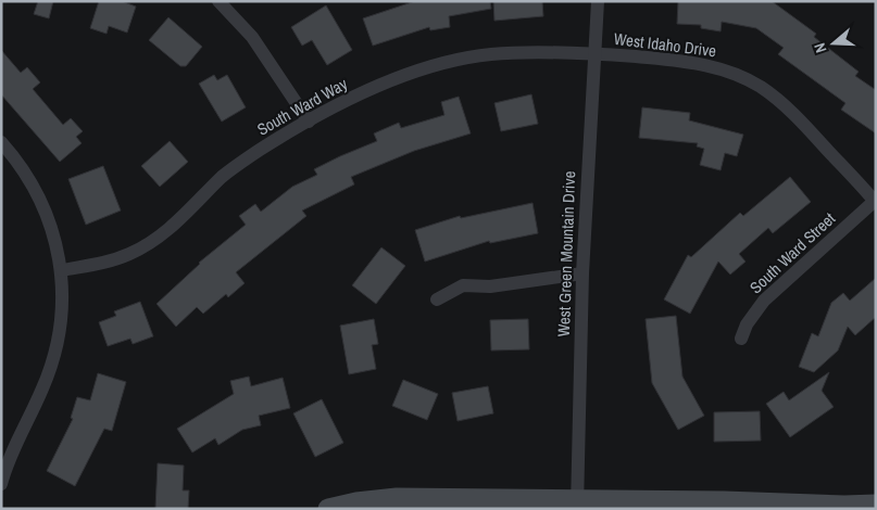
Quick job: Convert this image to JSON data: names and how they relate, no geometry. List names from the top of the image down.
{
  "streets": {
    "street": [
      "West Idaho Drive",
      "South Ward Way",
      "South Ward Street",
      "West Green Mountain Drive"
    ]
  },
  "crossings": [
    ["West Idaho Drive", "South Ward Way"],
    ["West Idaho Drive", "South Ward Street"],
    ["West Idaho Drive", "West Green Mountain Drive"],
    ["South Ward Way", "West Green Mountain Drive"]
  ],
  "north": "left"
}
